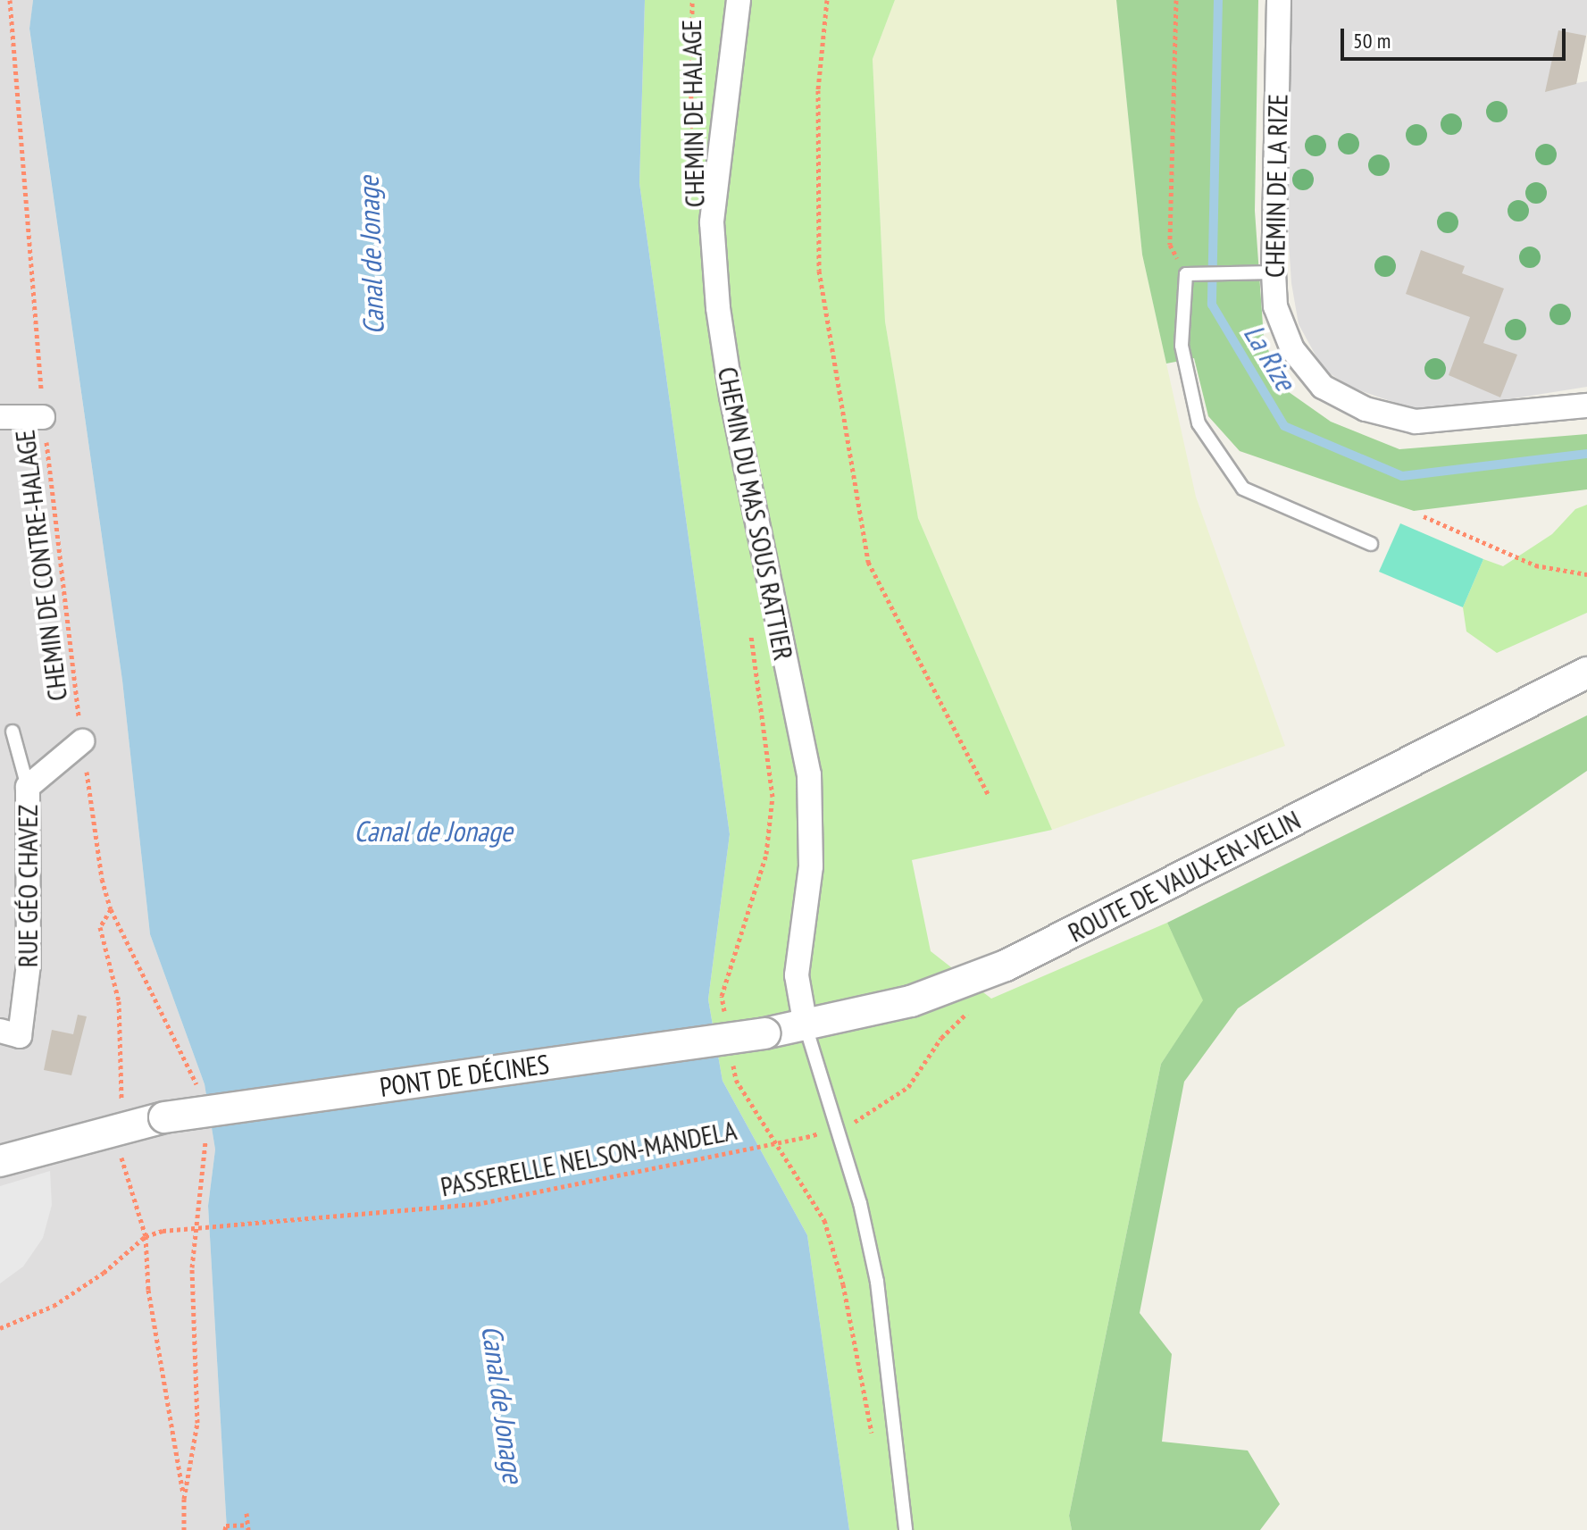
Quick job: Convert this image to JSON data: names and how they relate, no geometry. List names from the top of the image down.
{
  "streets": {
    "street": [
      "CHEMIN DE LA RIZE",
      "CHEMIN DU MAS SOUS RATTIER",
      "ROUTE DE VAULX-EN-VELIN",
      "RUE GÉO CHAVEZ",
      "PONT DE DÉCINES"
    ],
    "path": ["CHEMIN DE HALAGE", "CHEMIN DE CONTRE-HALAGE", "PASSERELLE NELSON-MANDELA"]
  },
  "crossings": [
    ["CHEMIN DU MAS SOUS RATTIER", "ROUTE DE VAULX-EN-VELIN"],
    ["CHEMIN DE CONTRE-HALAGE", "RUE GÉO CHAVEZ"],
    ["ROUTE DE VAULX-EN-VELIN", "PONT DE DÉCINES"]
  ],
  "water": ["Canal de Jonage", "La Rize"],
  "scale_bar": "50 m"
}
